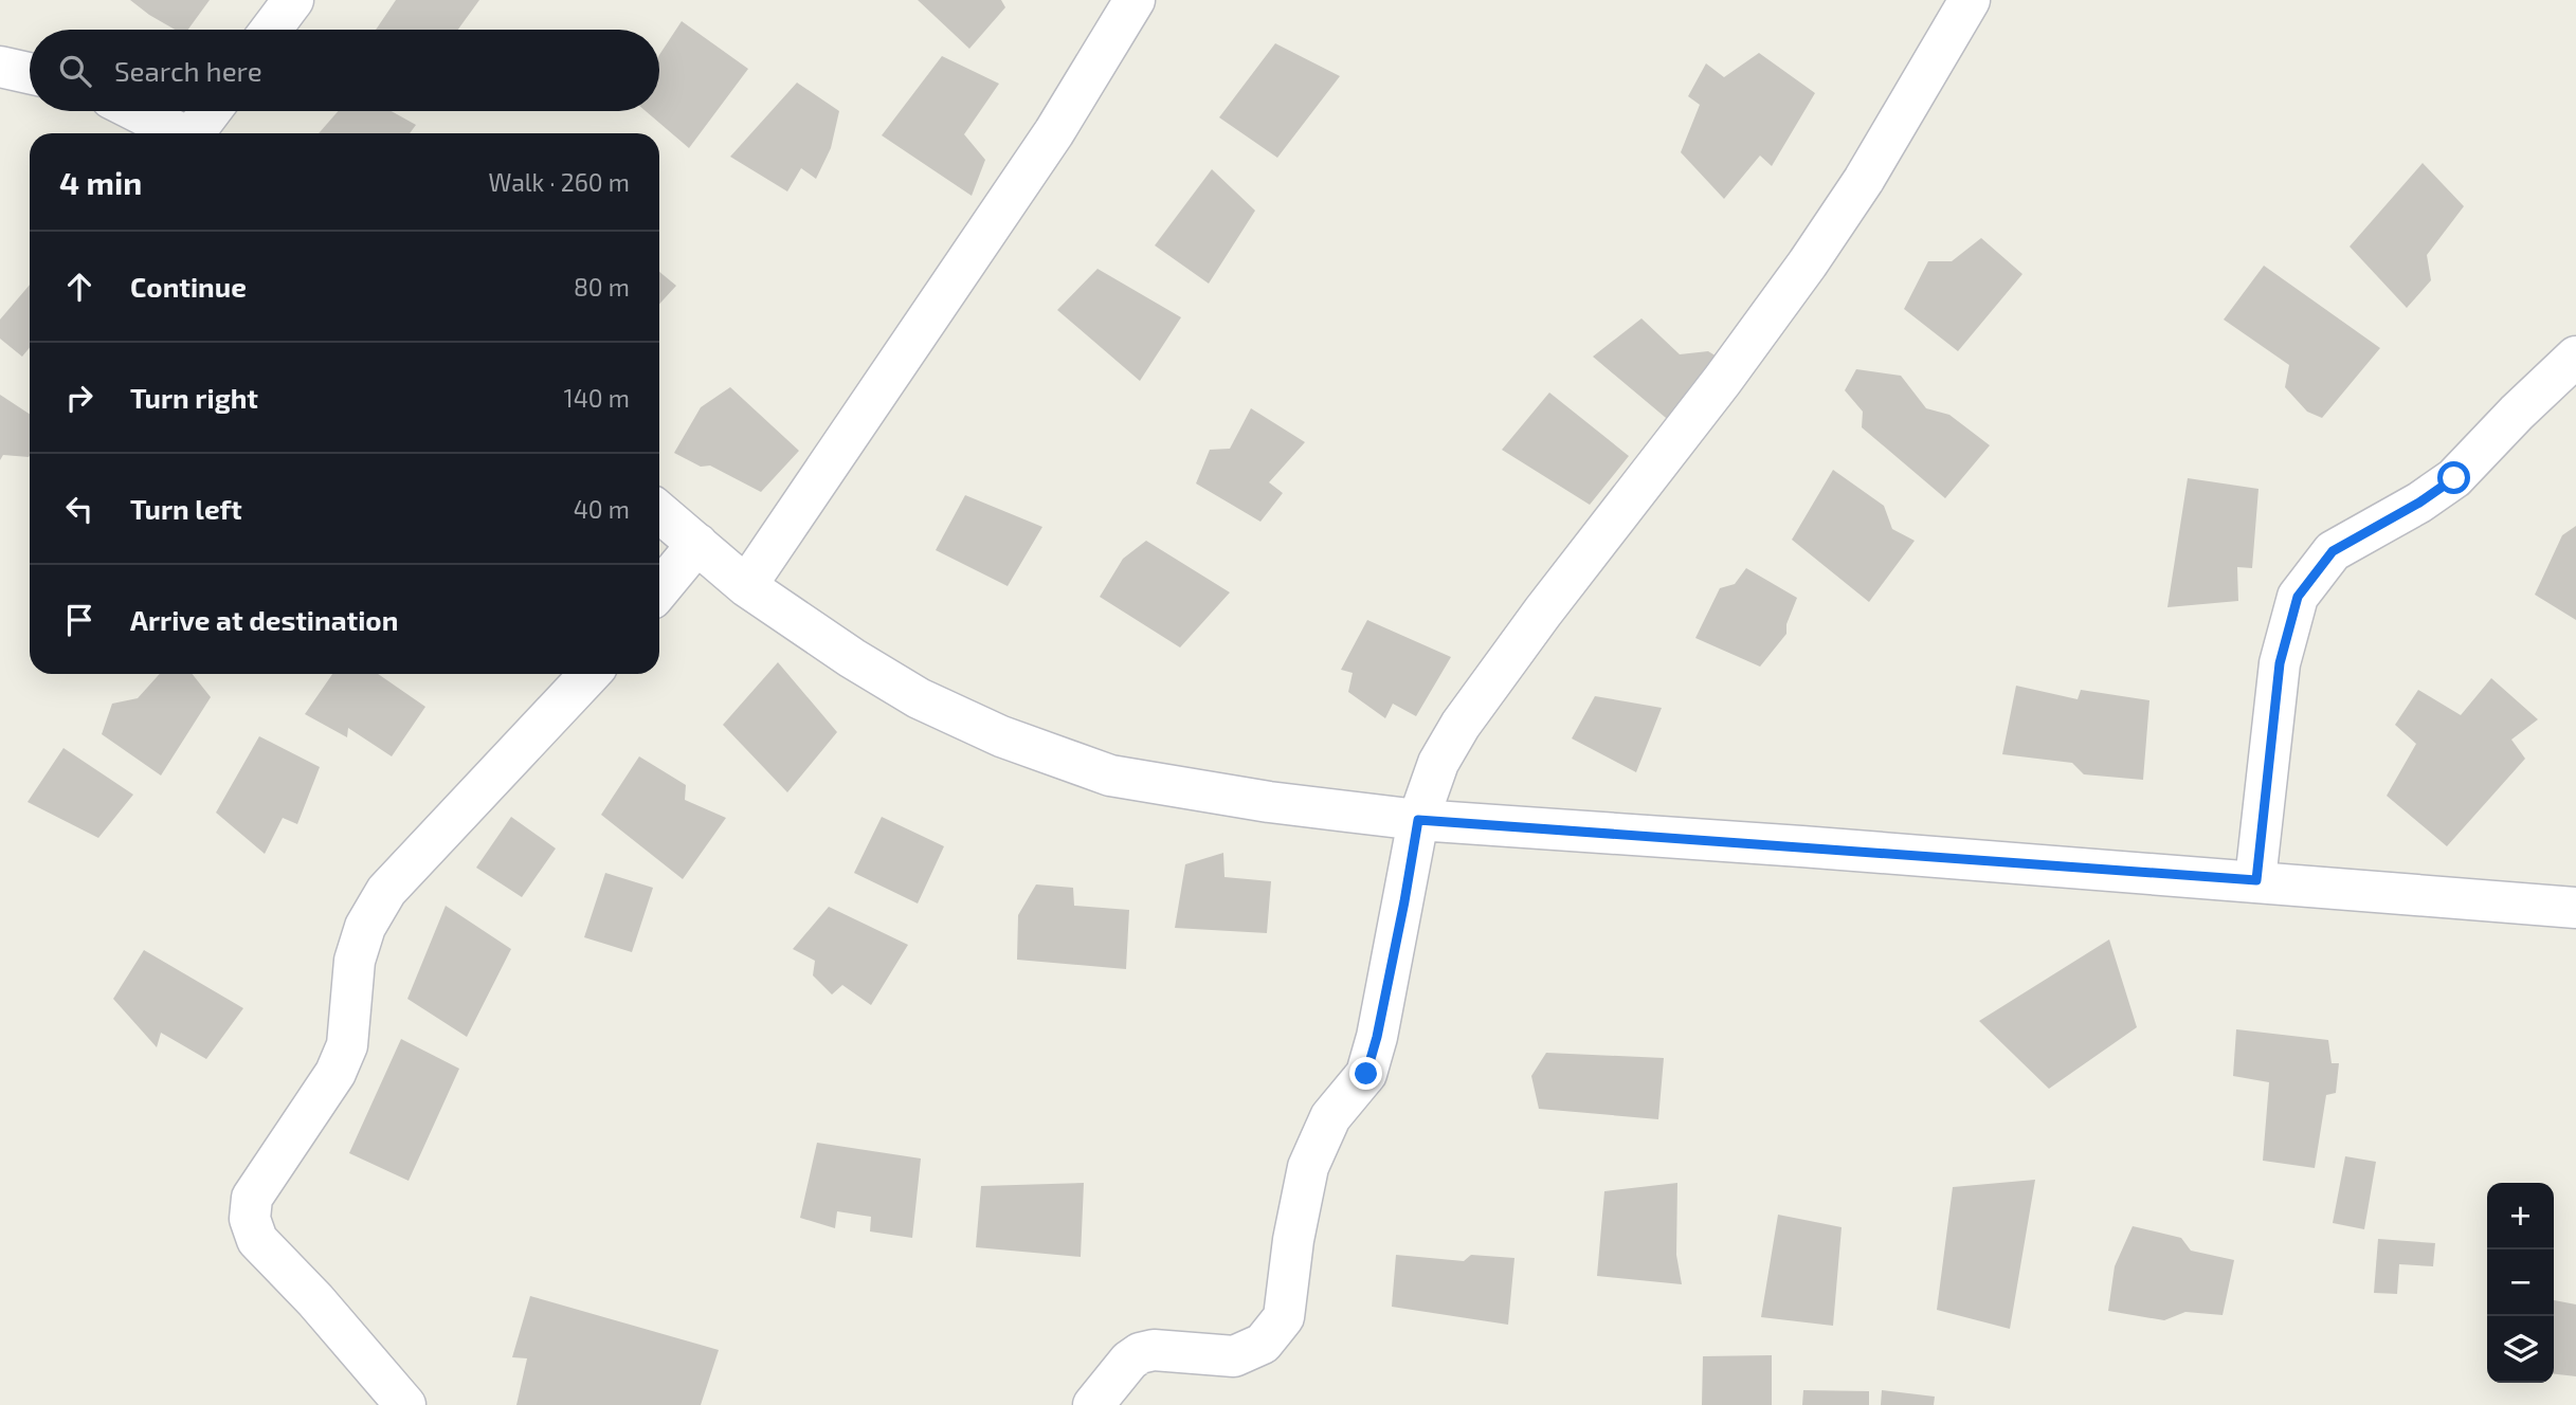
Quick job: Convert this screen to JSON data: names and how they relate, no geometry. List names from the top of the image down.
{
  "page": {
    "search": "Search here",
    "heading": ["4 min", "Walk · 260 m"],
    "list": [
      ["Continue", "80 m"],
      ["Turn right", "140 m"],
      ["Turn left", "40 m"],
      "Arrive at destination"
    ],
    "map_buttons": ["+", "−"]
  }
}
